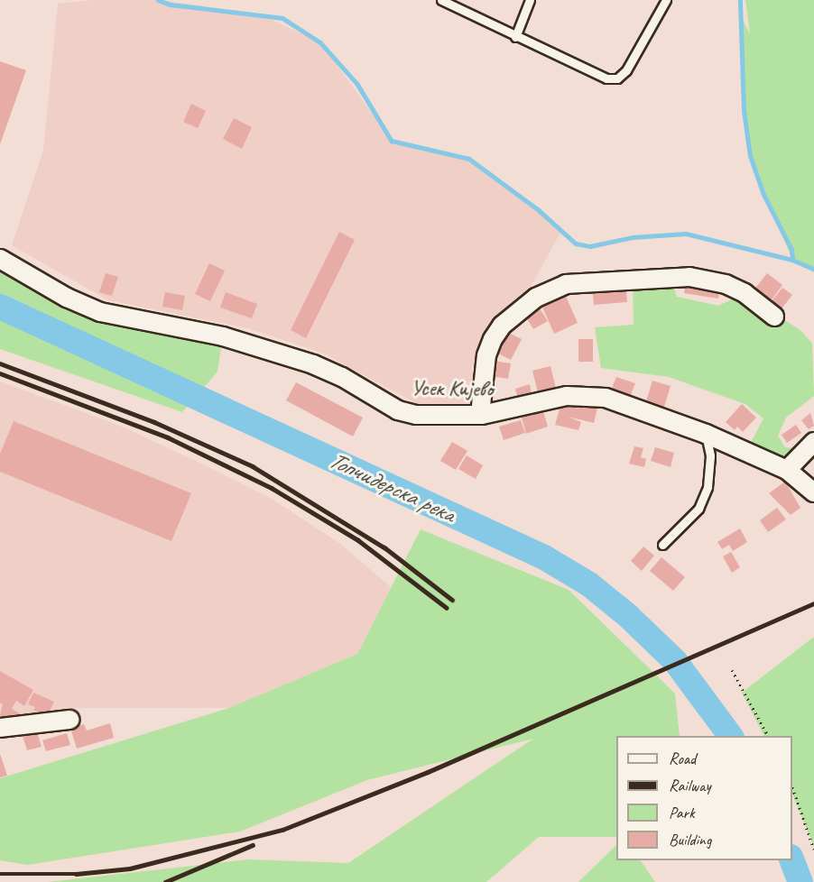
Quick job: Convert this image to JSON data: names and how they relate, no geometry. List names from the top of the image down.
{
  "streets": {
    "street": ["Усек Кијево"]
  },
  "water": ["Топчидерска река"],
  "legend": [
    "Road",
    "Railway",
    "Park",
    "Building"
  ]
}
